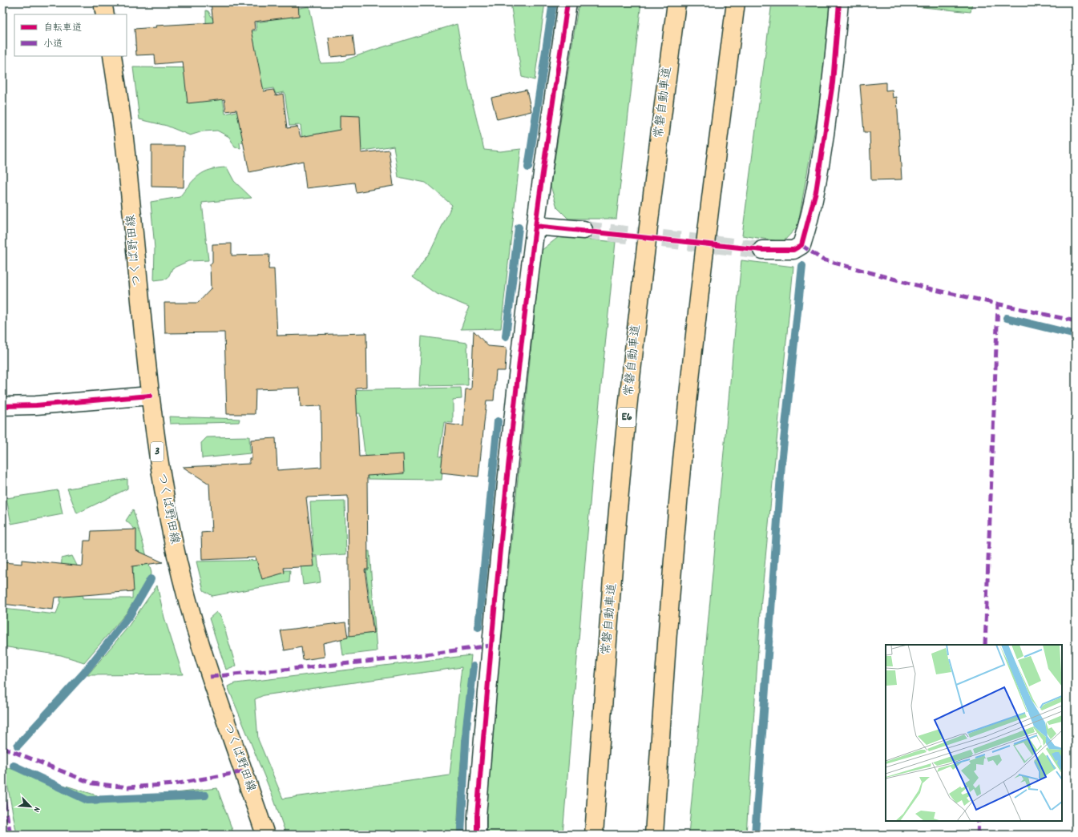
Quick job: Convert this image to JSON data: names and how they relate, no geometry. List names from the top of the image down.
{
  "streets": {
    "main road": [
      "常磐自動車道",
      "つくば野田線",
      "E6",
      "3"
    ]
  },
  "legend": ["自転車道", "小道"],
  "north": "bottom right"
}
